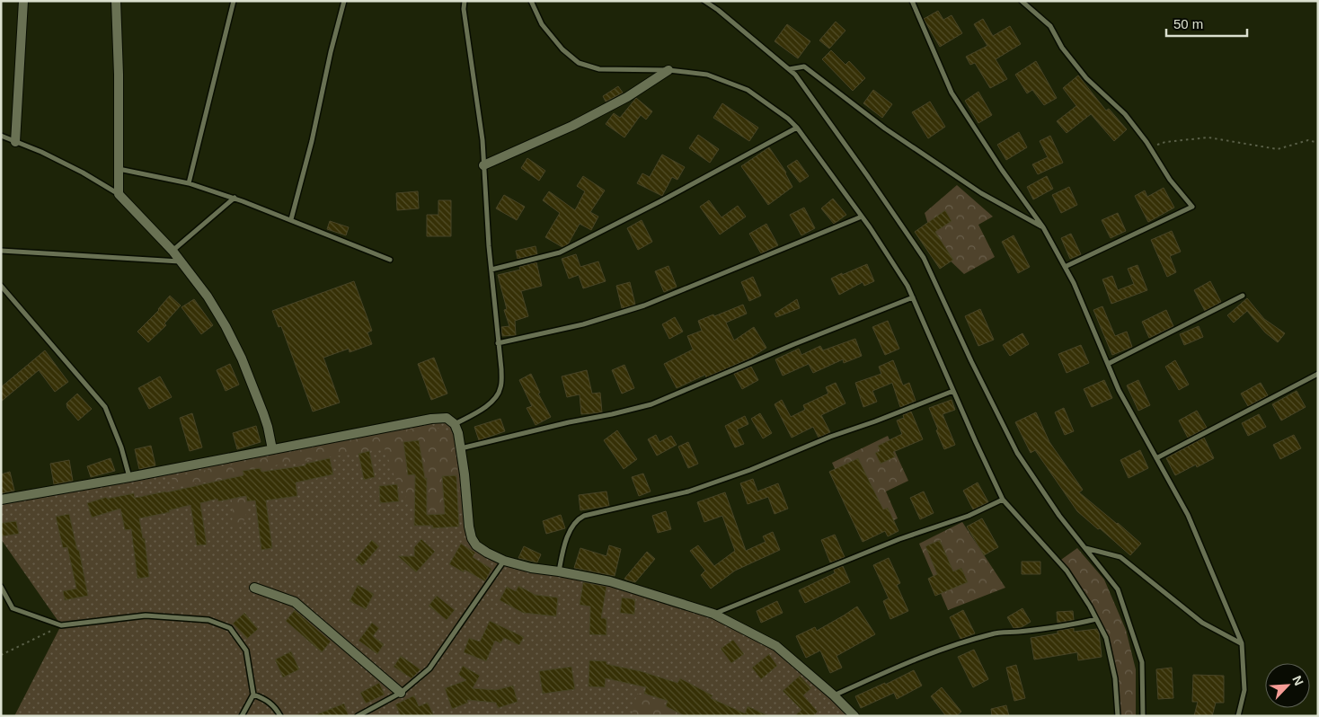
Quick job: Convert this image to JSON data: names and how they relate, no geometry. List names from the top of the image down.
{
  "scale_bar": "50 m",
  "north": "top right"
}
